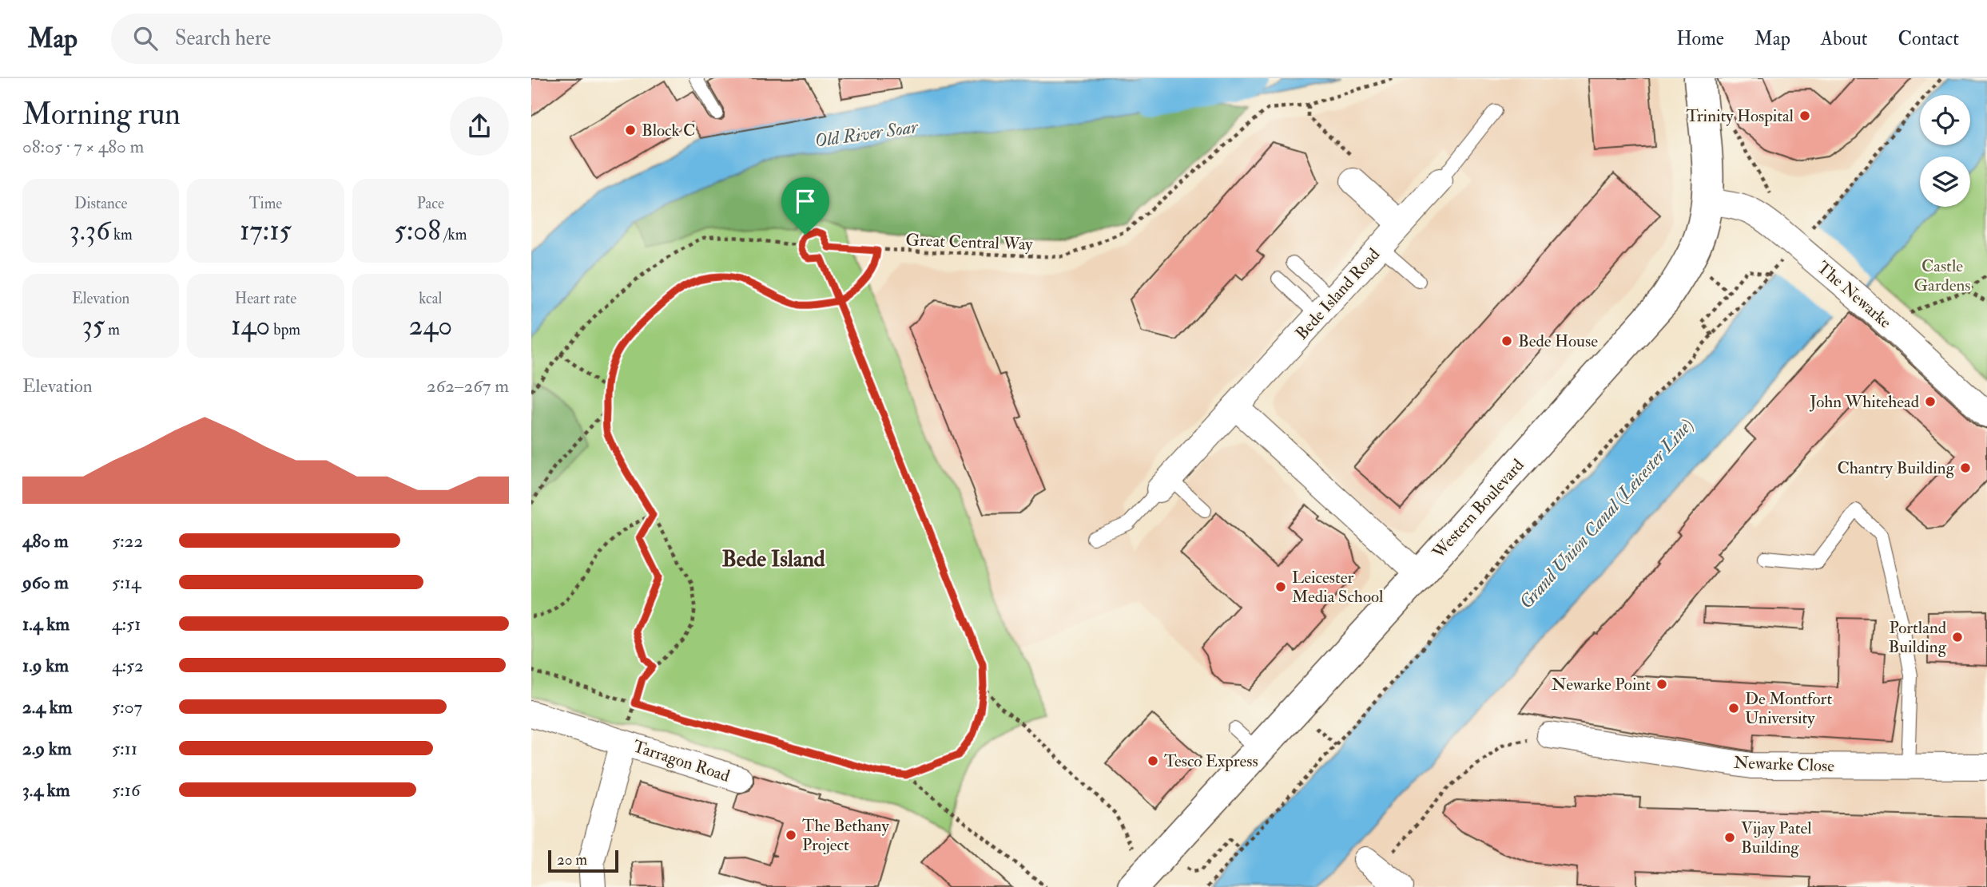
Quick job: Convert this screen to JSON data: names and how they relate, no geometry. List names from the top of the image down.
{
  "streets": {
    "street": [
      "Bede Island Road",
      "The Newarke",
      "Western Boulevard",
      "Tarragon Road",
      "Newarke Close"
    ],
    "path": ["Great Central Way"]
  },
  "crossings": [
    ["The Newarke", "Western Boulevard"]
  ],
  "districts": ["Bede Island"],
  "water": ["Old River Soar", "Grand Union Canal (Leicester Line)"],
  "parks": ["Castle Gardens"],
  "places": [
    "Trinity Hospital",
    "Block C",
    "Bede House",
    "John Whitehead",
    "Chantry Building",
    "Leicester Media School",
    "Portland Building",
    "Newarke Point",
    "De Montfort University",
    "Tesco Express",
    "The Bethany Project",
    "Vijay Patel Building"
  ],
  "scale_bar": "20 m",
  "page": {
    "header": "Map",
    "search": "Search here",
    "nav": [
      "Home",
      "Map",
      "About",
      "Contact"
    ],
    "heading": ["Morning run", "08:05 · 7 × 480 m"],
    "stats": [
      ["Distance", "3.36 km"],
      ["Time", "17:15"],
      ["Pace", "5:08 /km"],
      ["Elevation", "35 m"],
      ["Heart rate", "140 bpm"],
      ["kcal", "240"]
    ],
    "chart": ["Elevation", "262–267 m"],
    "list": [
      {
        "name": "480 m",
        "note": "5:22"
      },
      {
        "name": "960 m",
        "note": "5:14"
      },
      {
        "name": "1.4 km",
        "note": "4:51"
      },
      {
        "name": "1.9 km",
        "note": "4:52"
      },
      {
        "name": "2.4 km",
        "note": "5:07"
      },
      {
        "name": "2.9 km",
        "note": "5:11"
      },
      {
        "name": "3.4 km",
        "note": "5:16"
      }
    ],
    "scale": "20 m"
  }
}
